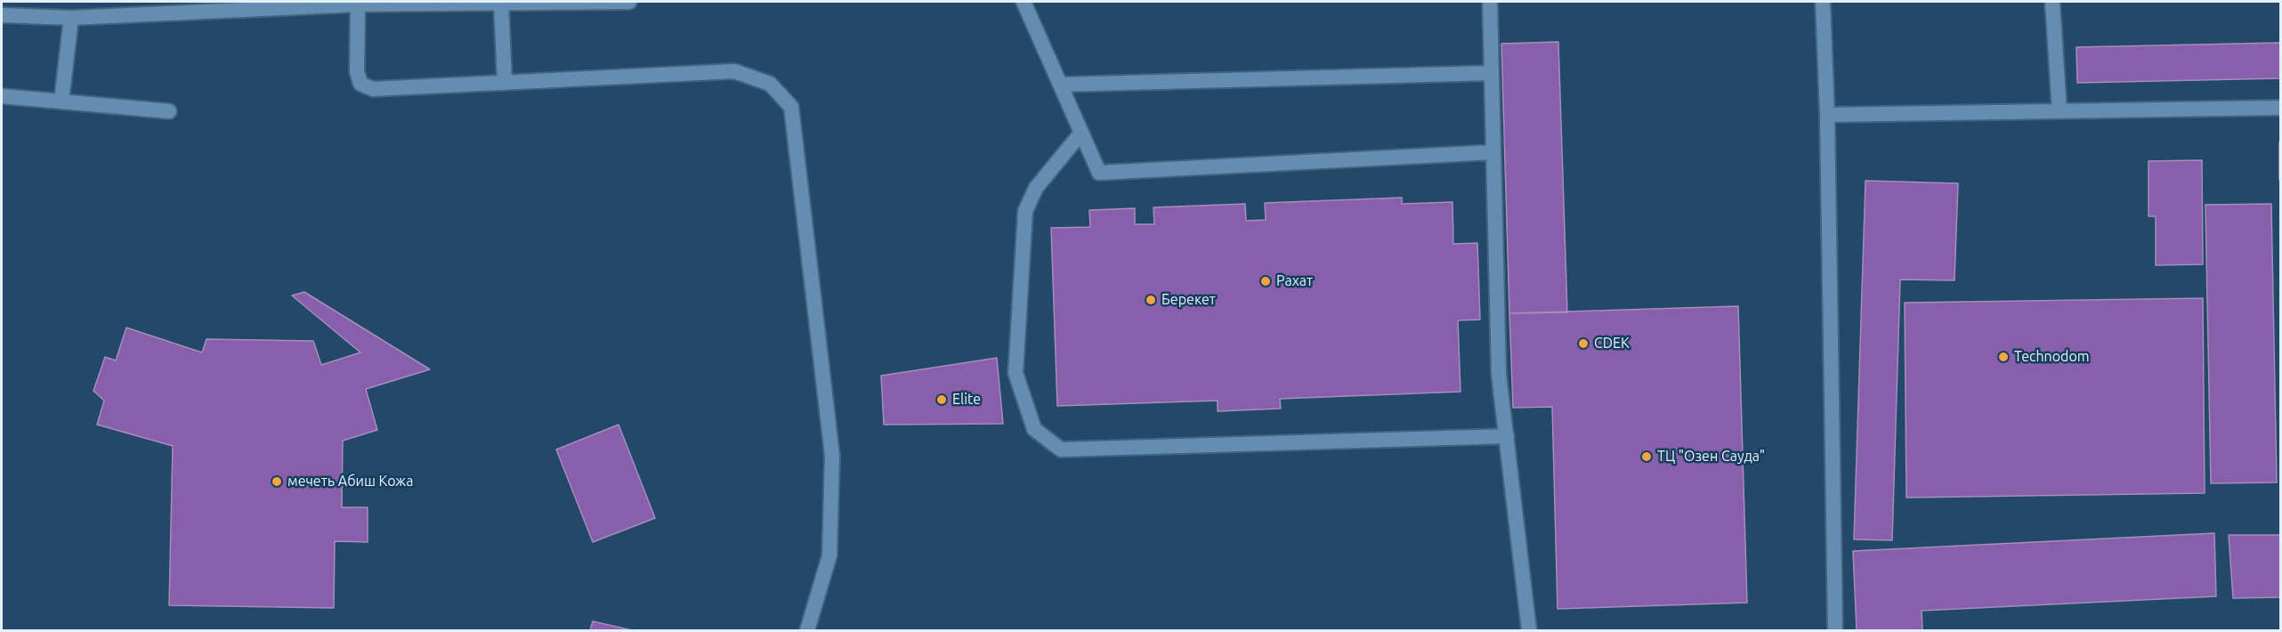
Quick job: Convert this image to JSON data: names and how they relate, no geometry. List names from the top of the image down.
{
  "places": [
    "Рахат",
    "Берекет",
    "CDEK",
    "Technodom",
    "Elite",
    "ТЦ \"Озен Сауда\"",
    "мечеть Абиш Кожа"
  ]
}
